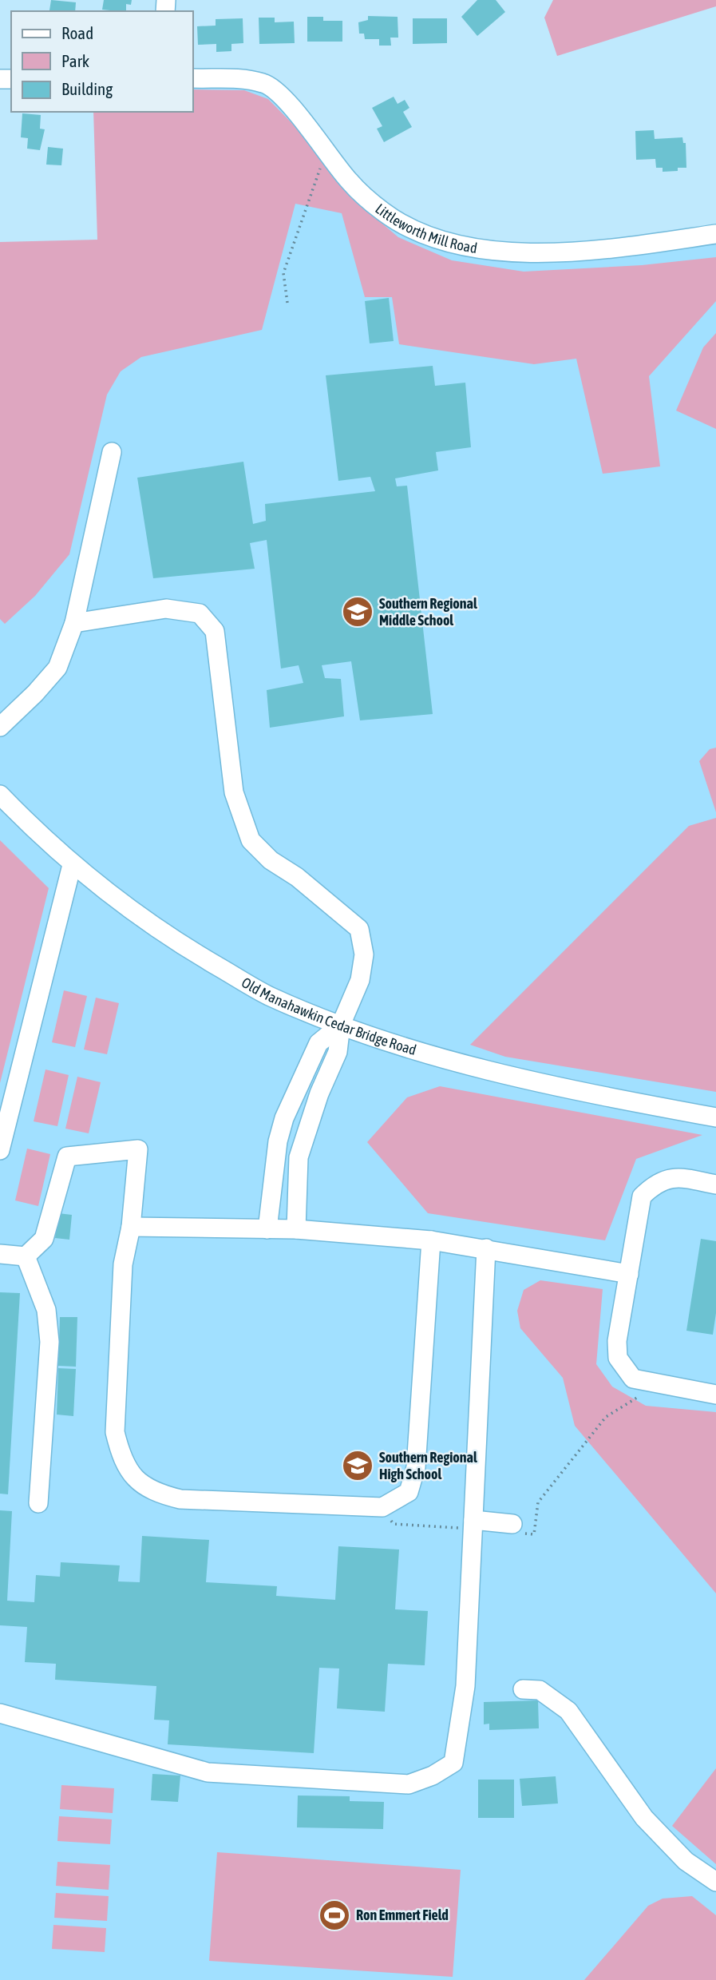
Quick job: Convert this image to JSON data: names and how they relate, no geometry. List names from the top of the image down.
{
  "streets": {
    "street": ["Littleworth Mill Road", "Old Manahawkin Cedar Bridge Road"]
  },
  "places": {
    "school or university": ["Southern Regional Middle School", "Southern Regional High School"],
    "sports": ["Ron Emmert Field"]
  },
  "legend": ["Road", "Park", "Building"]
}
